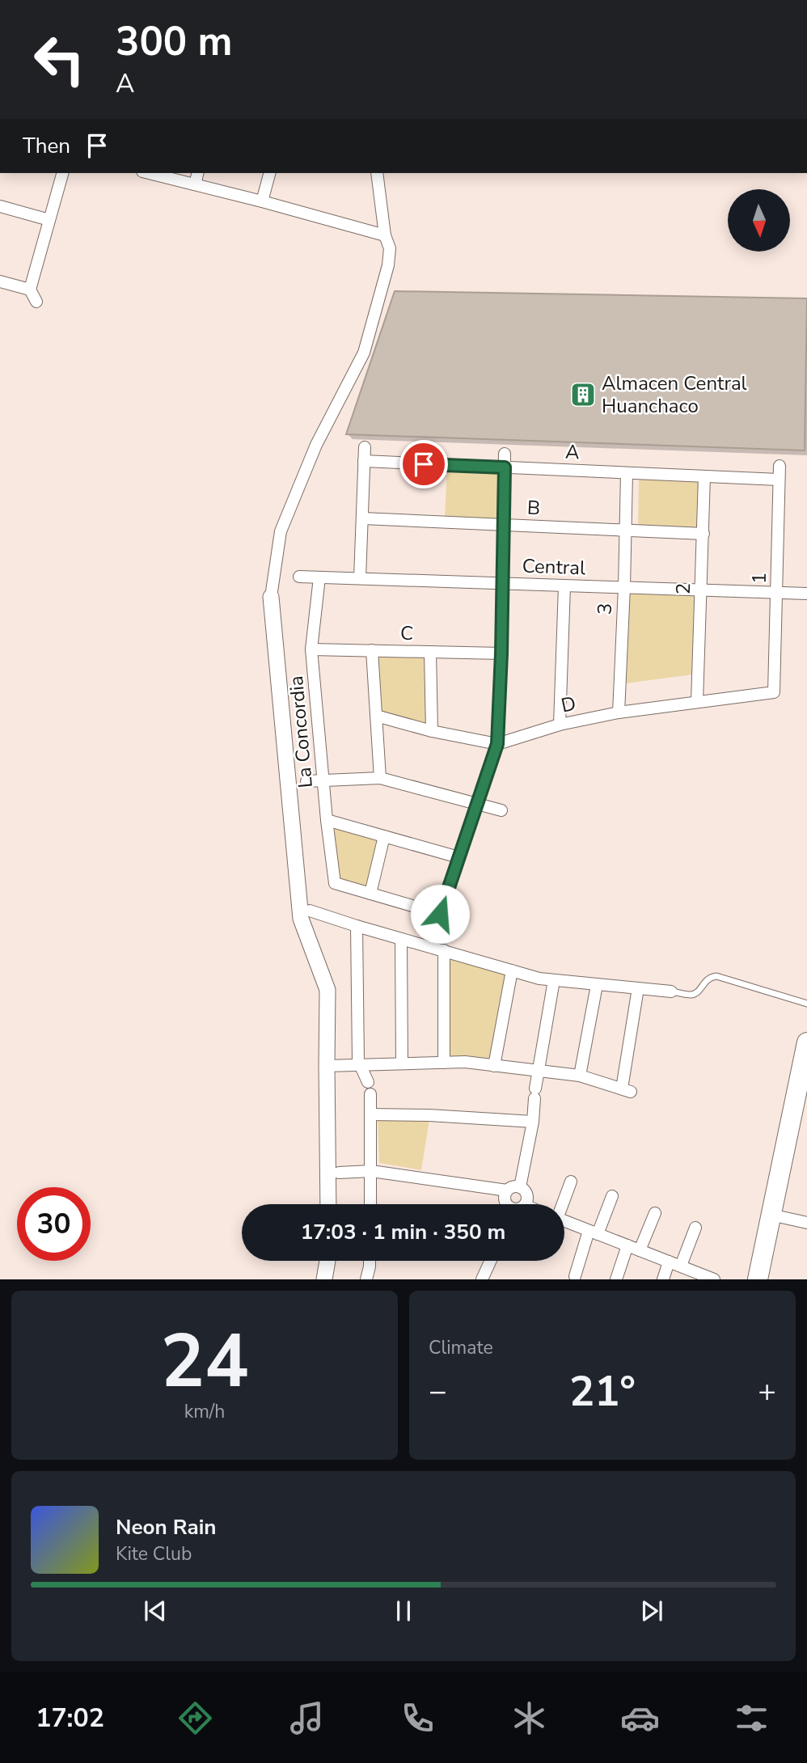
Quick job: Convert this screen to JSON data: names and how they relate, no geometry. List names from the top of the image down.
{
  "streets": {
    "street": [
      "A",
      "B",
      "Central",
      "1",
      "2",
      "3",
      "C",
      "D",
      "La Concordia"
    ]
  },
  "crossings": [
    ["A", "1"],
    ["A", "2"],
    ["A", "3"],
    ["B", "2"],
    ["B", "3"],
    ["Central", "1"],
    ["Central", "2"],
    ["Central", "3"],
    ["Central", "La Concordia"],
    ["1", "D"],
    ["2", "D"],
    ["3", "D"],
    ["C", "La Concordia"]
  ],
  "places": {
    "building": ["Almacen Central Huanchaco"]
  },
  "north": "bottom",
  "page": {
    "turn": ["300 m", "A"],
    "then": "Then",
    "limit": "30",
    "trip": "17:03 · 1 min · 350 m",
    "tile": [
      ["24", "km/h"],
      "Climate"
    ],
    "heat": ["−", "21°", "+"],
    "song": ["Neon Rain", "Kite Club"],
    "tabs": "17:02"
  }
}
